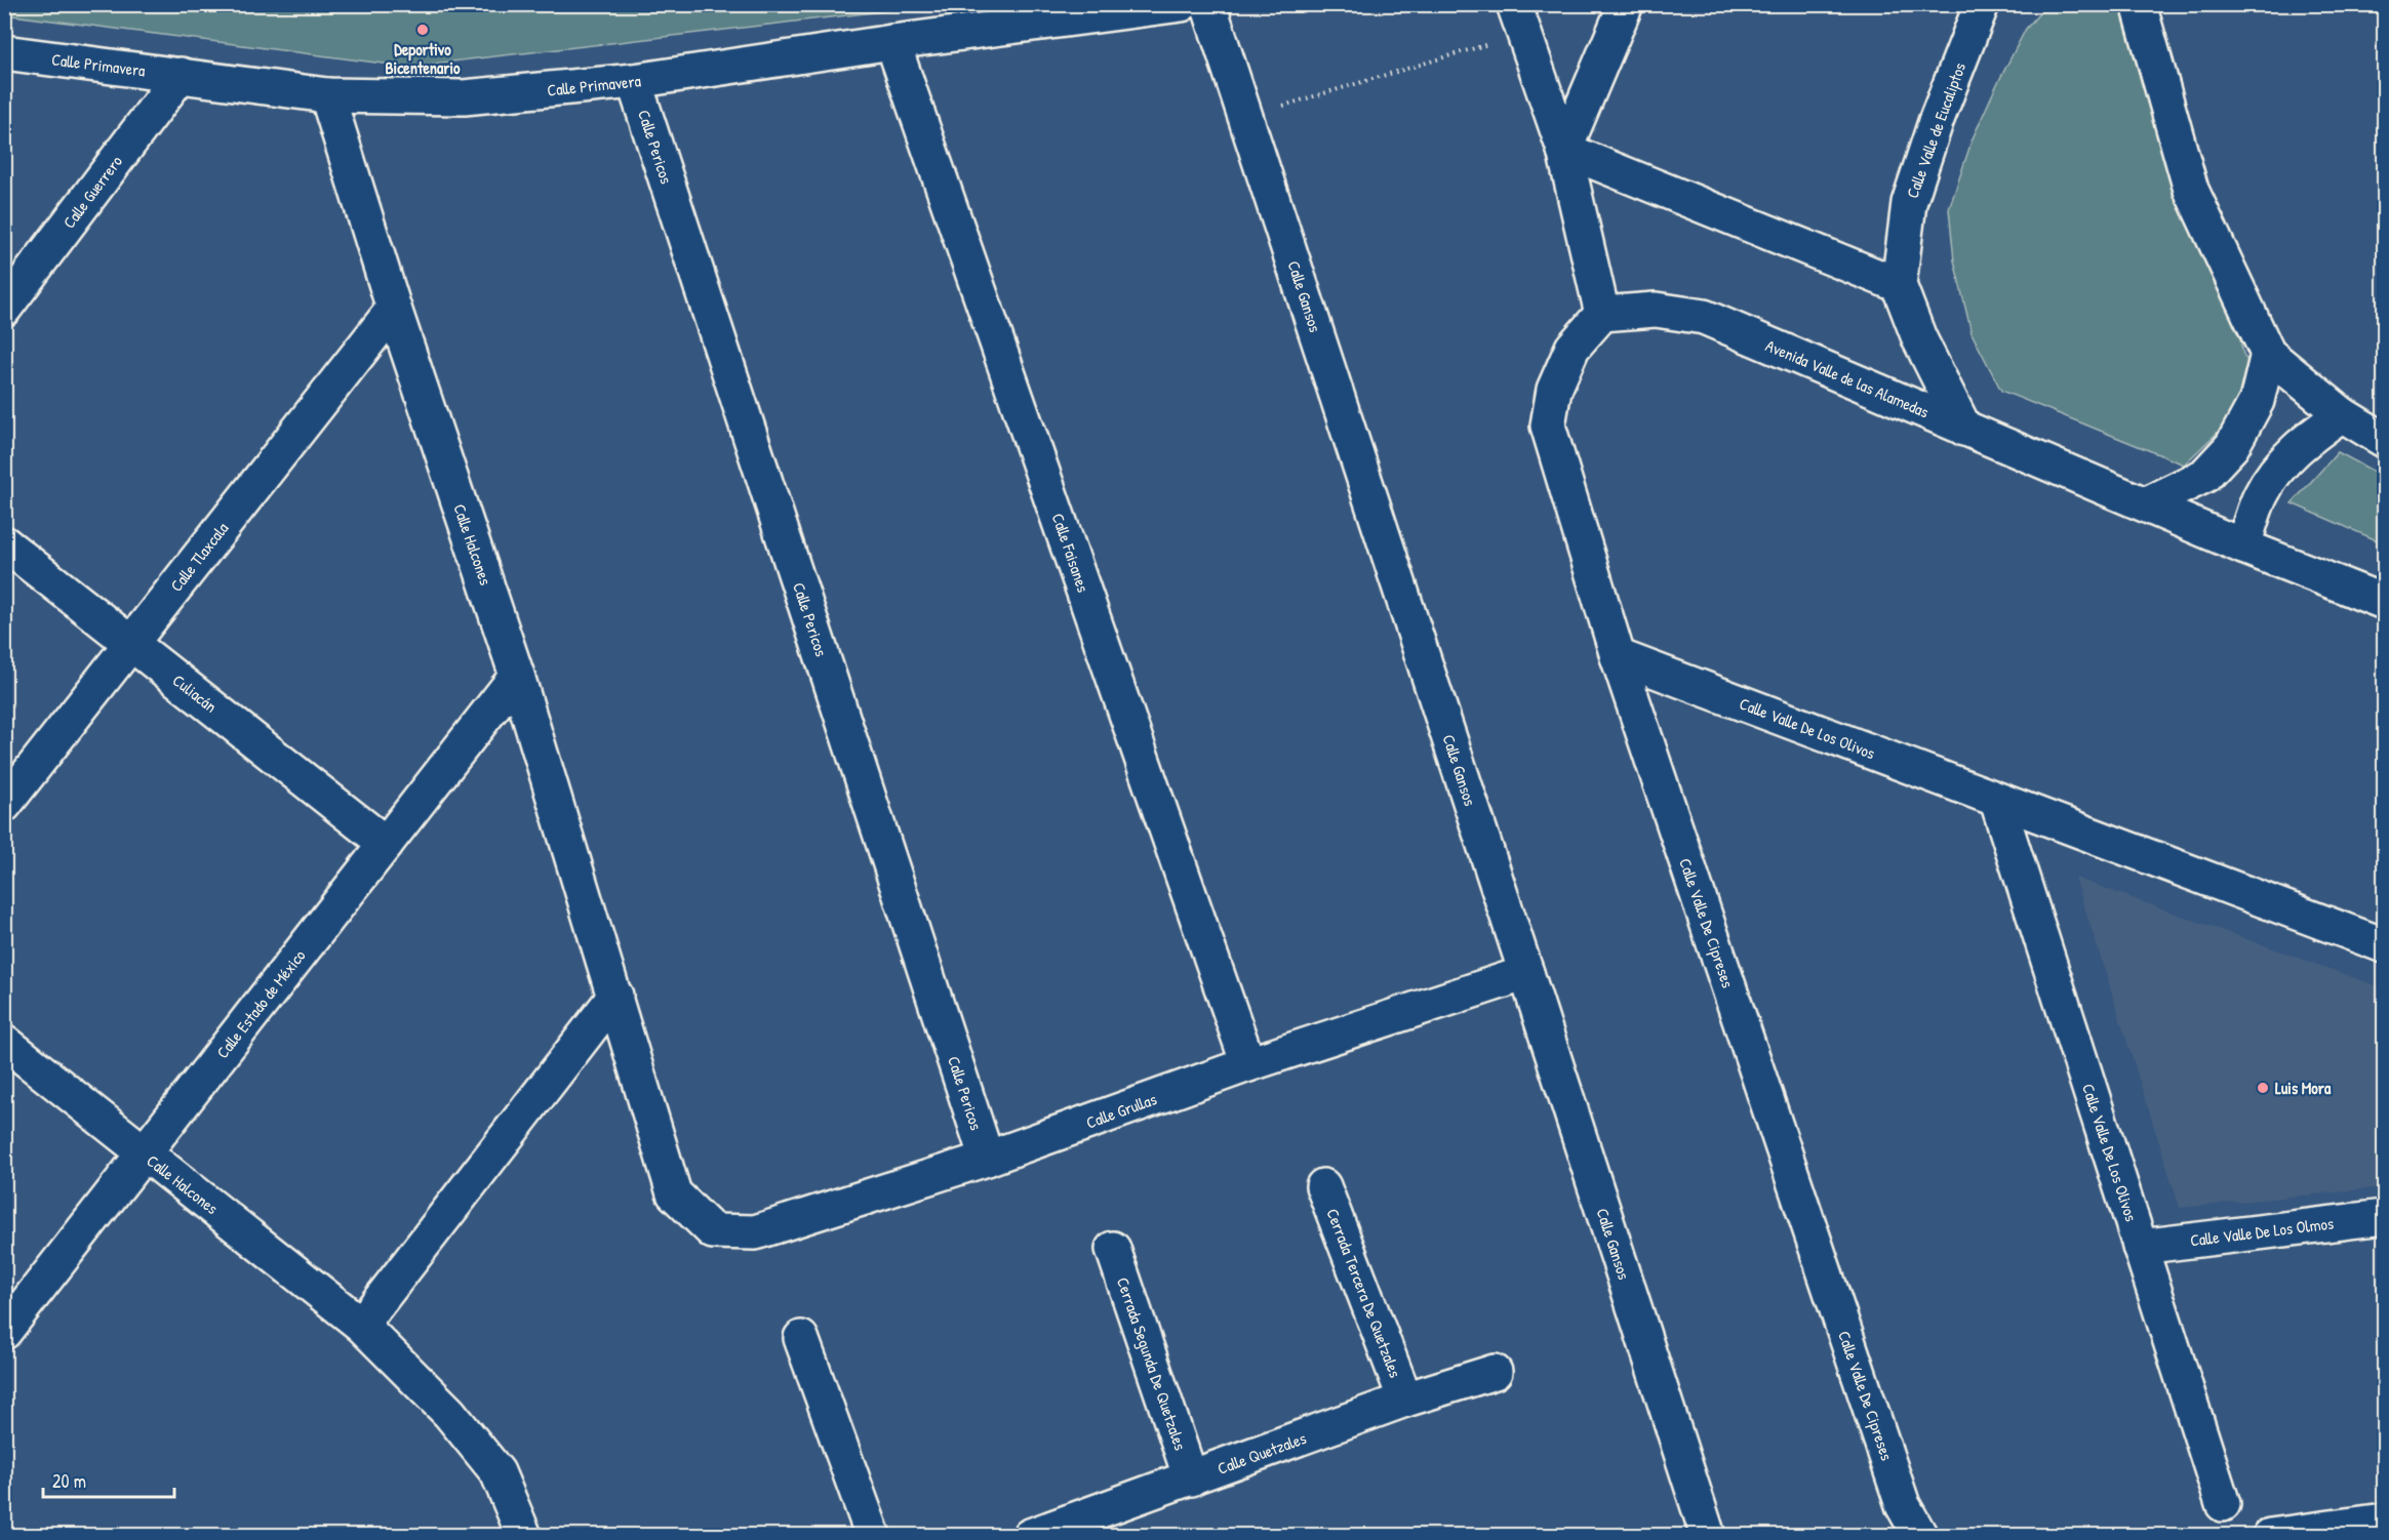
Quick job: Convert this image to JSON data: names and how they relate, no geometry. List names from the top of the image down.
{
  "streets": {
    "street": [
      "Calle Primavera",
      "Calle Valle de Eucaliptos",
      "Calle Pericos",
      "Calle Guerrero",
      "Calle Gansos",
      "Avenida Valle de las Alamedas",
      "Calle Halcones",
      "Calle Faisanes",
      "Calle Tlaxcala",
      "Culiacán",
      "Calle Valle De Los Olivos",
      "Calle Valle De Cipreses",
      "Calle Estado de México",
      "Calle Grullas",
      "Calle Valle De Los Olmos",
      "Cerrada Tercera De Quetzales",
      "Cerrada Segunda De Quetzales",
      "Calle Quetzales"
    ]
  },
  "crossings": [
    ["Calle Primavera", "Calle Pericos"],
    ["Calle Primavera", "Calle Guerrero"],
    ["Calle Primavera", "Calle Halcones"],
    ["Calle Primavera", "Calle Faisanes"],
    ["Calle Valle de Eucaliptos", "Avenida Valle de las Alamedas"],
    ["Calle Pericos", "Calle Grullas"],
    ["Calle Gansos", "Calle Grullas"],
    ["Avenida Valle de las Alamedas", "Calle Valle De Cipreses"],
    ["Calle Halcones", "Calle Tlaxcala"],
    ["Calle Halcones", "Calle Estado de México"],
    ["Calle Halcones", "Calle Grullas"],
    ["Calle Faisanes", "Calle Grullas"],
    ["Calle Tlaxcala", "Culiacán"],
    ["Culiacán", "Calle Estado de México"],
    ["Calle Valle De Los Olivos", "Calle Valle De Cipreses"],
    ["Calle Valle De Los Olivos", "Calle Valle De Los Olmos"],
    ["Cerrada Tercera De Quetzales", "Calle Quetzales"],
    ["Cerrada Segunda De Quetzales", "Calle Quetzales"]
  ],
  "places": ["Deportivo Bicentenario", "Luis Mora"],
  "scale_bar": "20 m"
}
